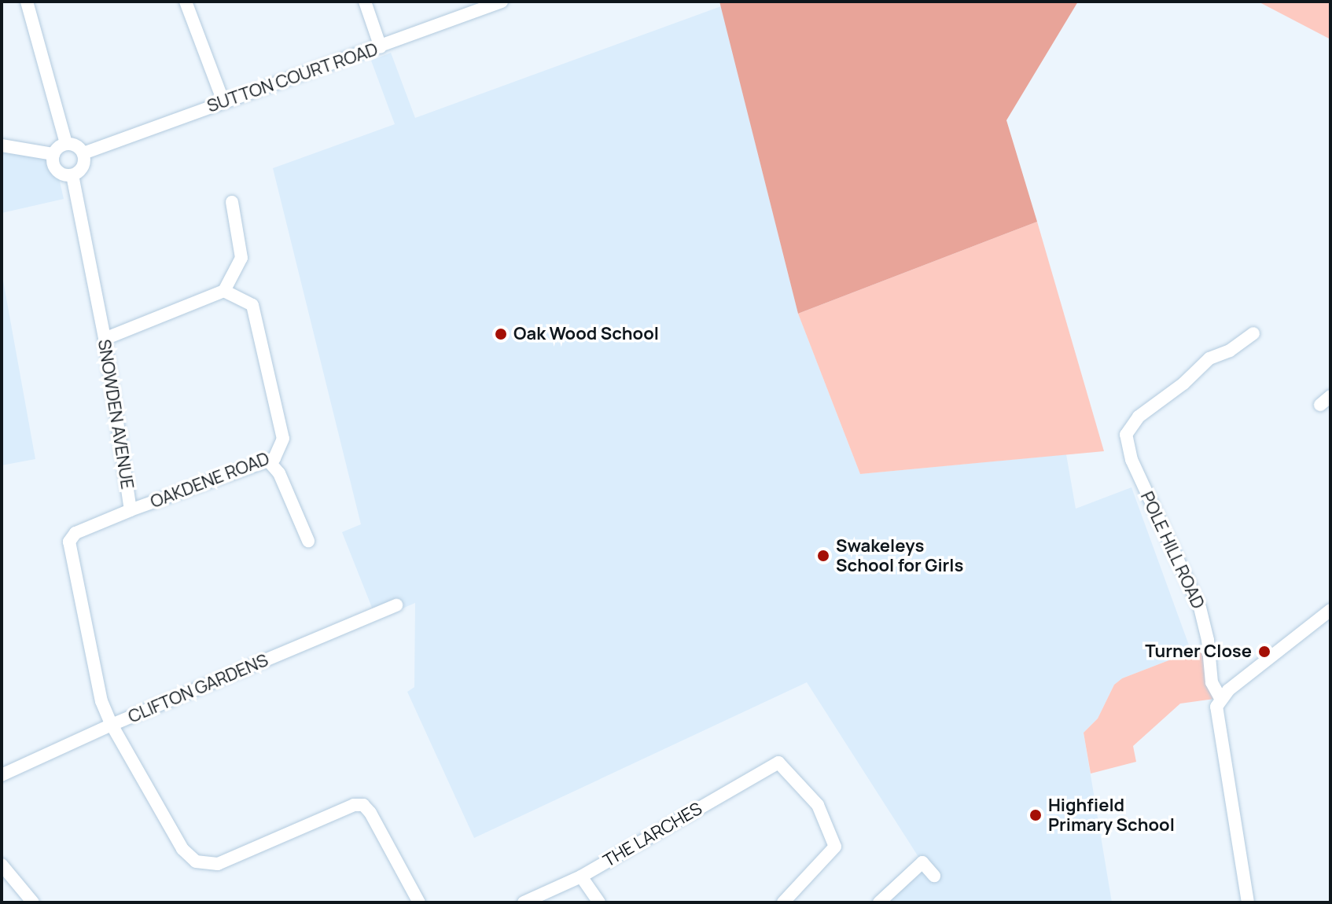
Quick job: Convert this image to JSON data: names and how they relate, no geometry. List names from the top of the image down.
{
  "streets": {
    "street": [
      "SUTTON COURT ROAD",
      "SNOWDEN AVENUE",
      "OAKDENE ROAD",
      "POLE HILL ROAD",
      "CLIFTON GARDENS",
      "THE LARCHES"
    ]
  },
  "crossings": [
    ["SUTTON COURT ROAD", "SNOWDEN AVENUE"],
    ["SNOWDEN AVENUE", "OAKDENE ROAD"]
  ],
  "places": [
    "Oak Wood School",
    "Swakeleys School for Girls",
    "Turner Close",
    "Highfield Primary School"
  ]
}
